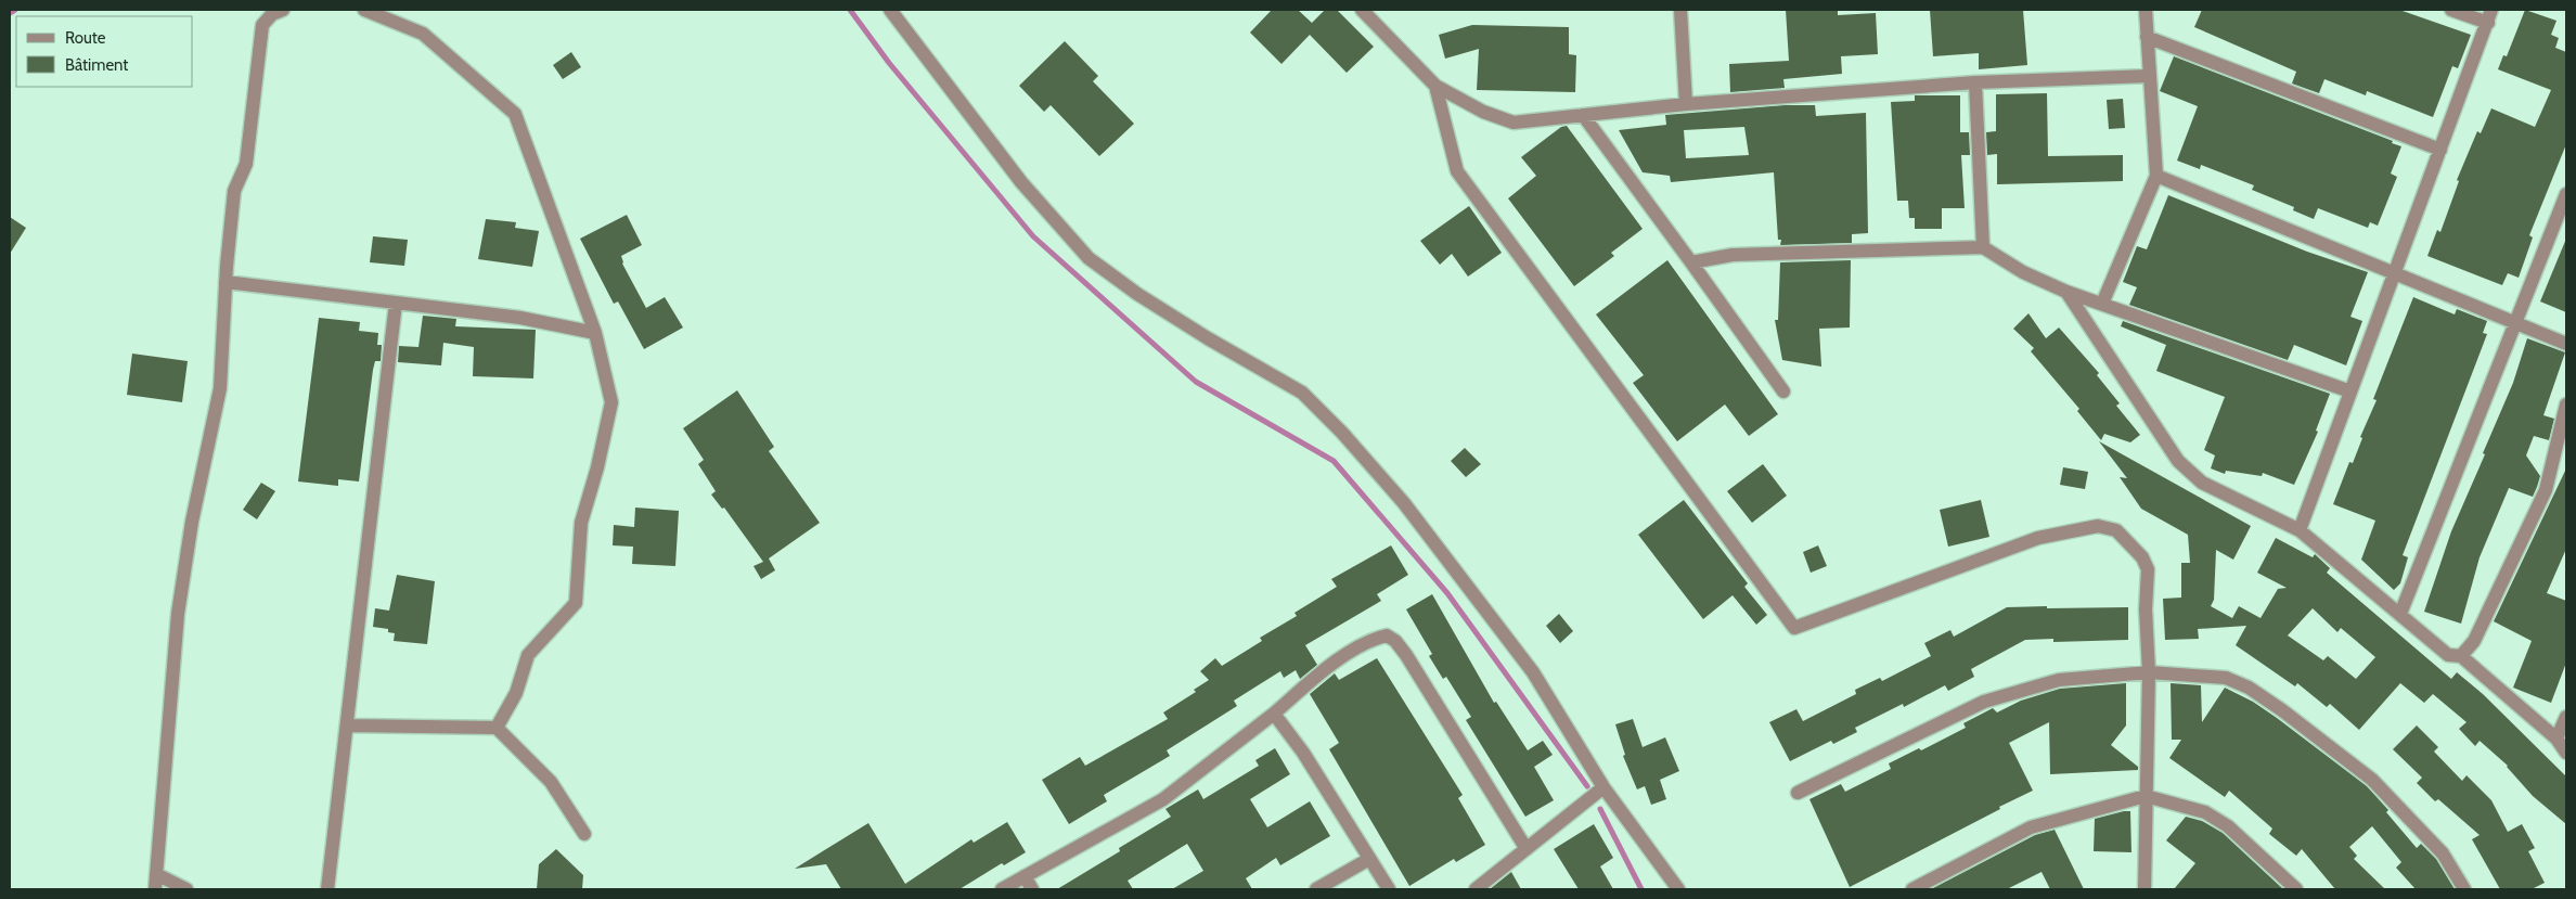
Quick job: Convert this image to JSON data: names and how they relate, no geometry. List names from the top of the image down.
{
  "legend": ["Route", "Bâtiment"]
}
